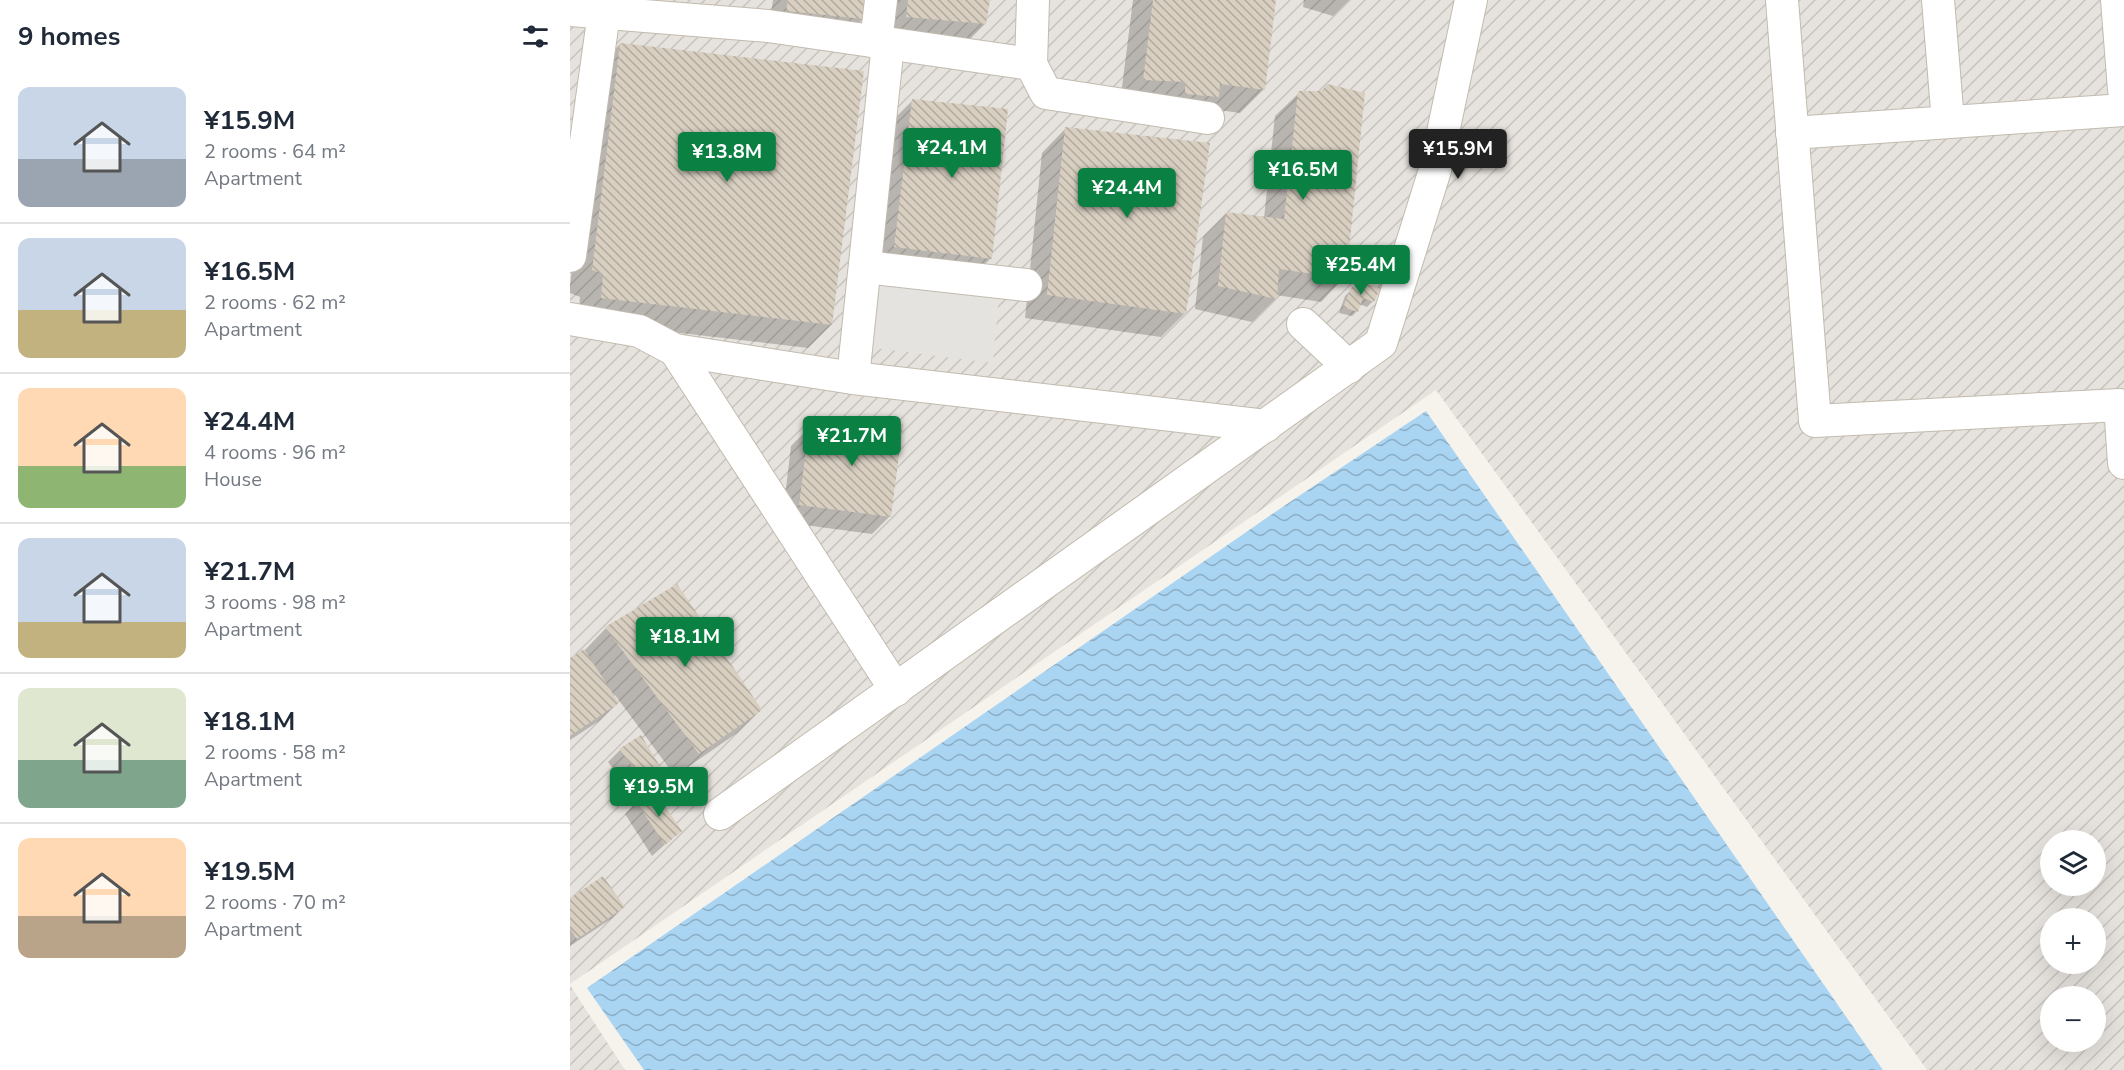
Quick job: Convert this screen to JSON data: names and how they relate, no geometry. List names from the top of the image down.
{
  "page": {
    "heading": "9 homes",
    "list": [
      {
        "name": "¥15.9M",
        "note": "2 rooms · 64 m² · Apartment"
      },
      {
        "name": "¥16.5M",
        "note": "2 rooms · 62 m² · Apartment"
      },
      {
        "name": "¥24.4M",
        "note": "4 rooms · 96 m² · House"
      },
      {
        "name": "¥21.7M",
        "note": "3 rooms · 98 m² · Apartment"
      },
      {
        "name": "¥18.1M",
        "note": "2 rooms · 58 m² · Apartment"
      },
      {
        "name": "¥19.5M",
        "note": "2 rooms · 70 m² · Apartment"
      }
    ],
    "price": [
      "¥24.1M",
      "¥15.9M",
      "¥13.8M",
      "¥16.5M",
      "¥24.4M",
      "¥25.4M",
      "¥21.7M",
      "¥18.1M",
      "¥19.5M"
    ],
    "map_buttons": ["+", "−"]
  }
}
